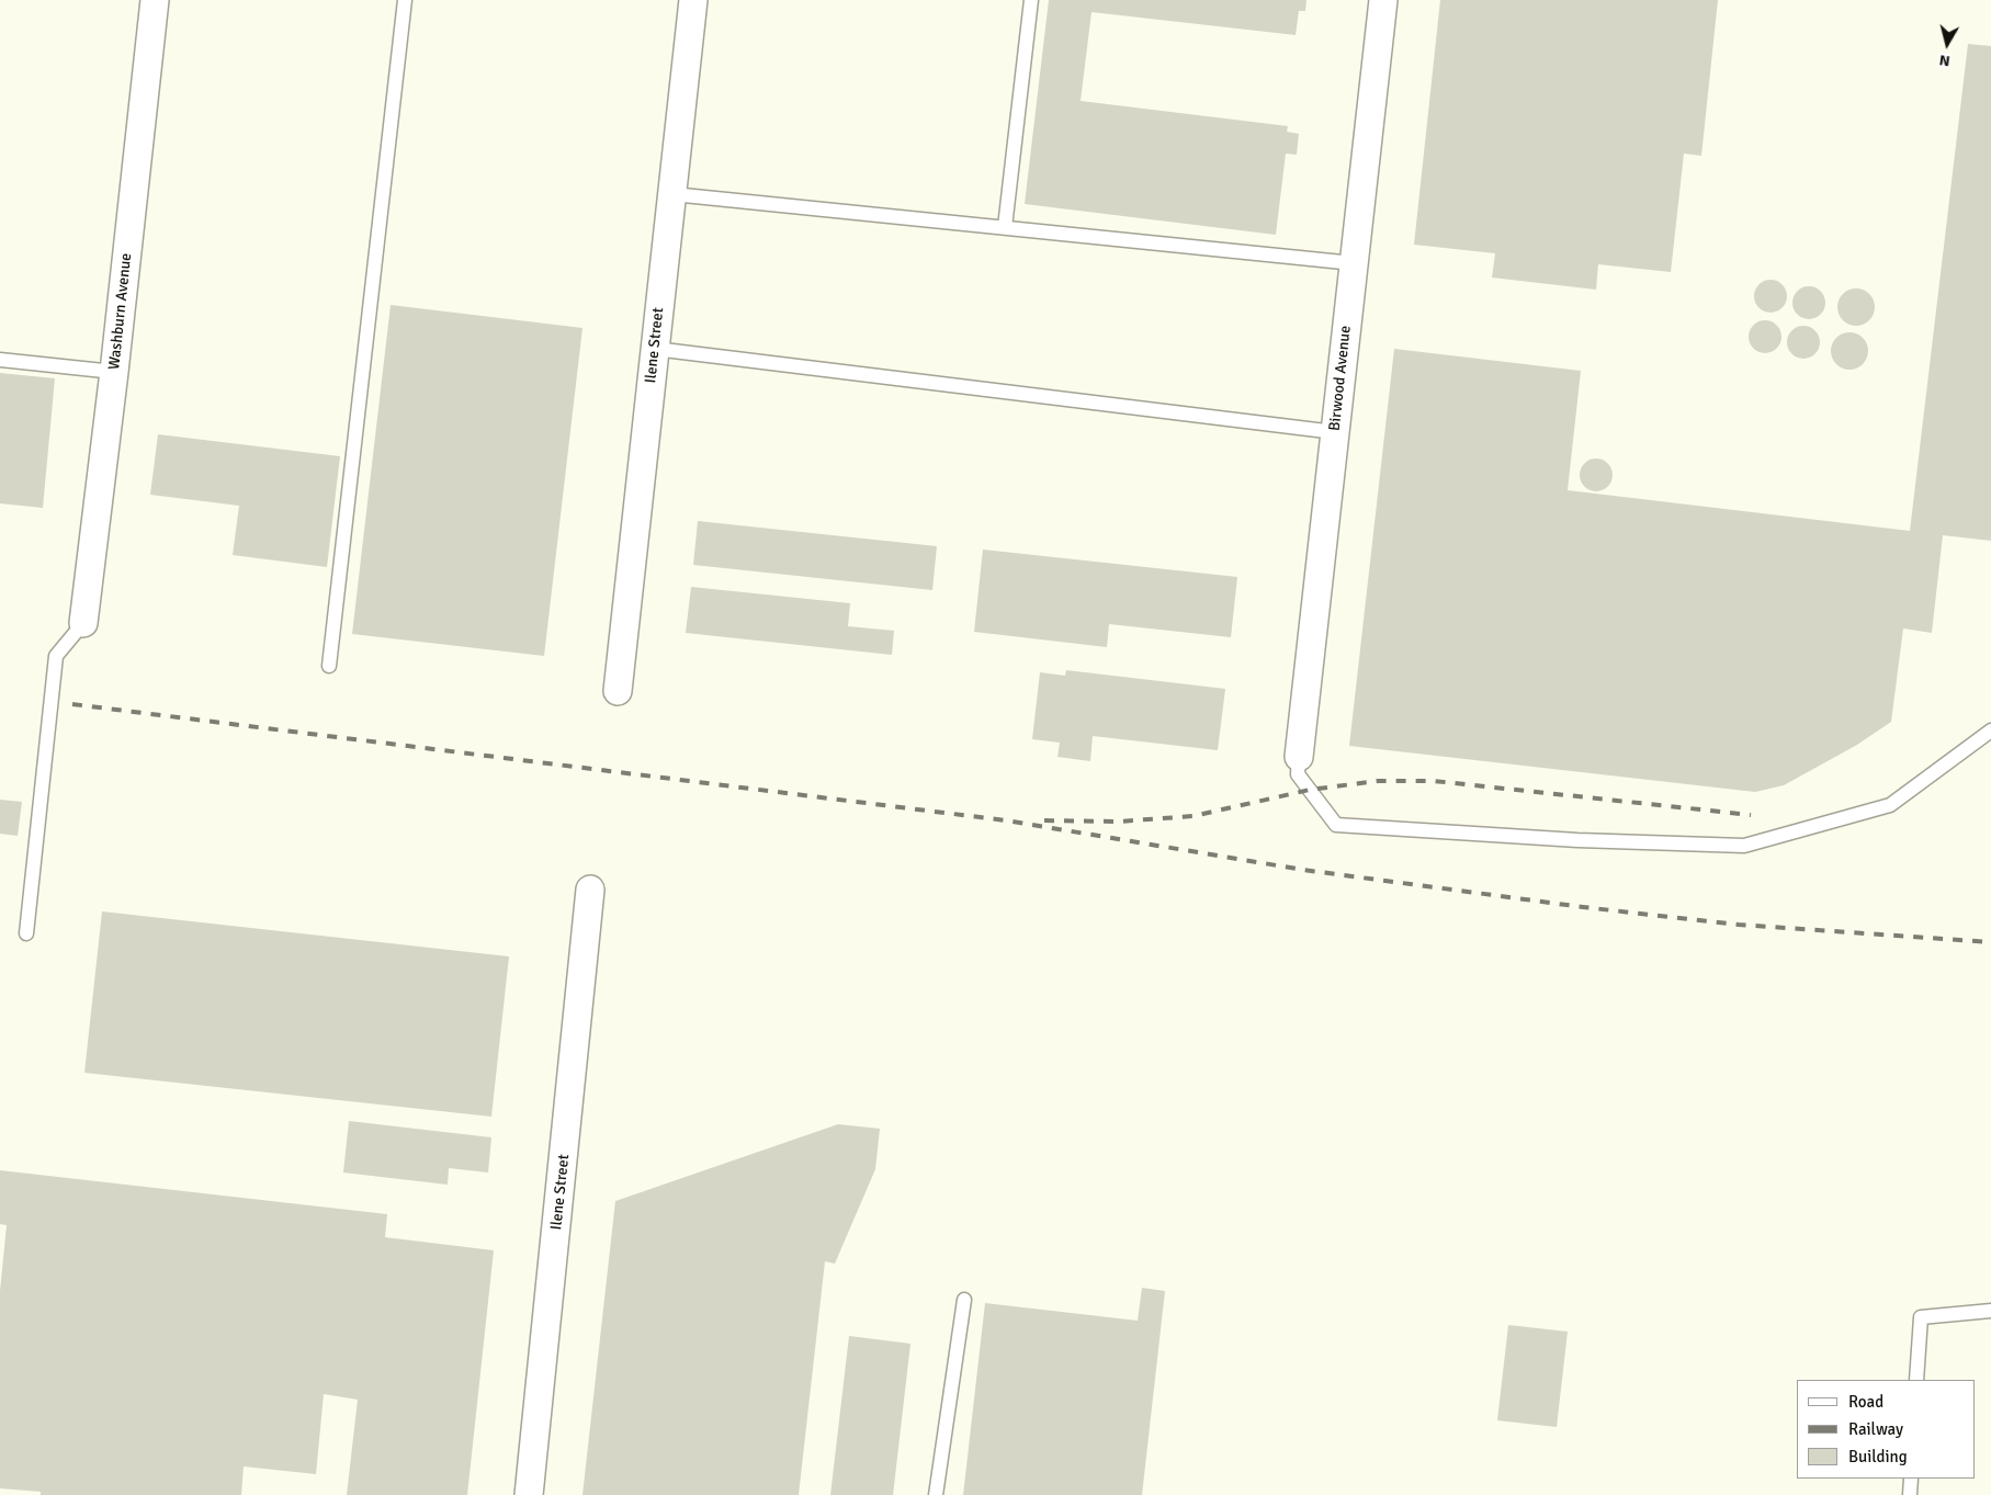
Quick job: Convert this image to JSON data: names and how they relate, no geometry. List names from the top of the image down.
{
  "streets": {
    "street": ["Washburn Avenue", "Ilene Street", "Birwood Avenue"]
  },
  "legend": ["Road", "Railway", "Building"],
  "north": "bottom"
}
